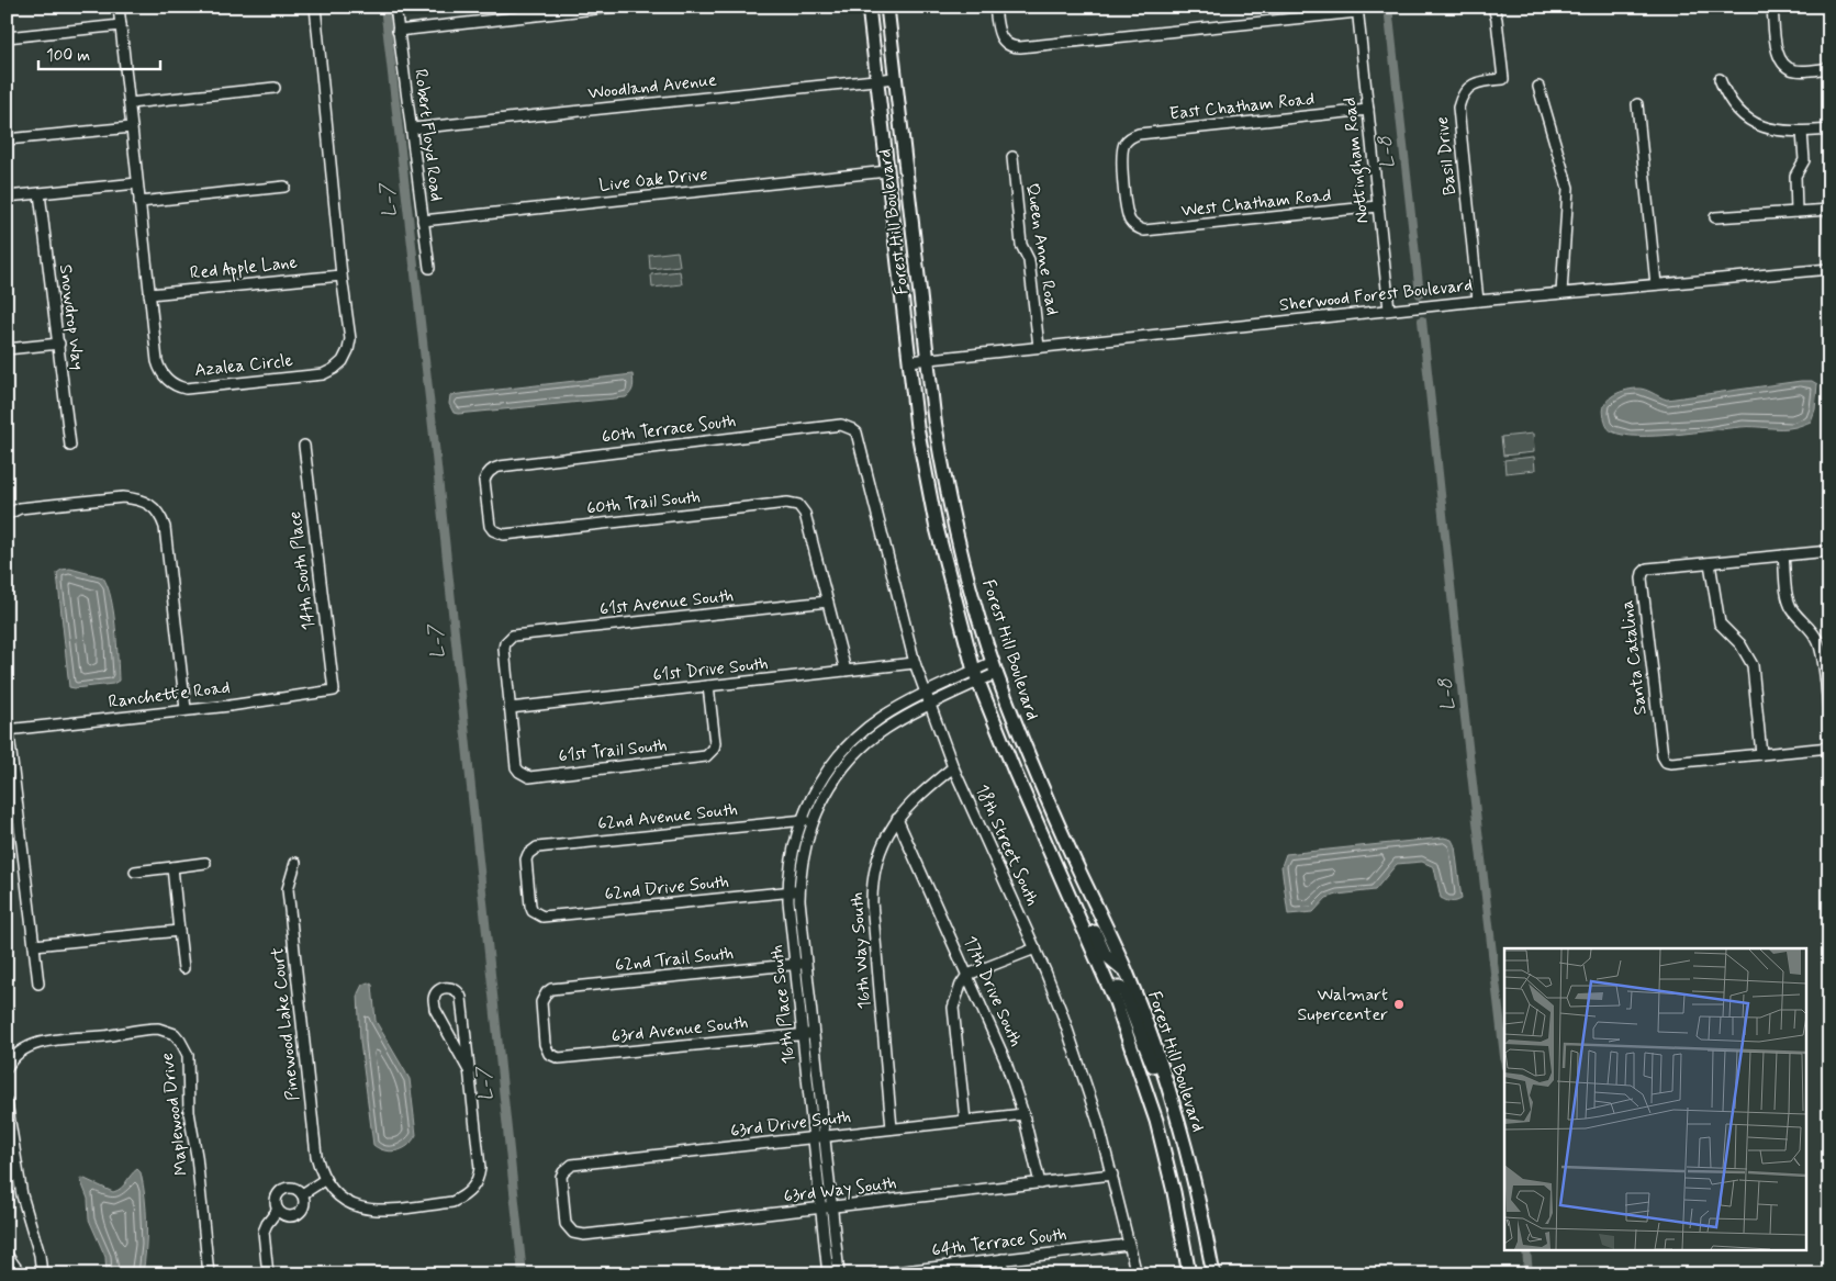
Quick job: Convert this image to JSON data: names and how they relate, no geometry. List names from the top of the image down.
{
  "streets": {
    "main road": ["Forest Hill Boulevard"],
    "street": [
      "Woodland Avenue",
      "East Chatham Road",
      "Robert Floyd Road",
      "Basil Drive",
      "Nottingham Road",
      "Live Oak Drive",
      "West Chatham Road",
      "Queen Anne Road",
      "Red Apple Lane",
      "Sherwood Forest Boulevard",
      "Snowdrop Way",
      "Azalea Circle",
      "60th Terrace South",
      "60th Trail South",
      "14th South Place",
      "61st Avenue South",
      "Santa Catalina",
      "61st Drive South",
      "Ranchette Road",
      "61st Trail South",
      "62nd Avenue South",
      "18th Street South",
      "62nd Drive South",
      "16th Way South",
      "62nd Trail South",
      "17th Drive South",
      "16th Place South",
      "Pinewood Lake Court",
      "63rd Avenue South",
      "Maplewood Drive",
      "63rd Drive South",
      "63rd Way South",
      "64th Terrace South"
    ]
  },
  "crossings": [
    ["Woodland Avenue", "Robert Floyd Road"],
    ["Woodland Avenue", "Forest Hill Boulevard"],
    ["East Chatham Road", "Nottingham Road"],
    ["East Chatham Road", "West Chatham Road"],
    ["Robert Floyd Road", "Live Oak Drive"],
    ["Basil Drive", "Sherwood Forest Boulevard"],
    ["Nottingham Road", "West Chatham Road"],
    ["Nottingham Road", "Sherwood Forest Boulevard"],
    ["Live Oak Drive", "Forest Hill Boulevard"],
    ["Forest Hill Boulevard", "Sherwood Forest Boulevard"],
    ["Forest Hill Boulevard", "16th Place South"],
    ["Queen Anne Road", "Sherwood Forest Boulevard"],
    ["Red Apple Lane", "Azalea Circle"],
    ["60th Terrace South", "60th Trail South"],
    ["60th Terrace South", "18th Street South"],
    ["60th Trail South", "61st Avenue South"],
    ["14th South Place", "Ranchette Road"],
    ["61st Avenue South", "61st Drive South"],
    ["61st Avenue South", "61st Trail South"],
    ["61st Drive South", "61st Trail South"],
    ["61st Drive South", "18th Street South"],
    ["62nd Avenue South", "62nd Drive South"],
    ["62nd Avenue South", "16th Place South"],
    ["18th Street South", "16th Way South"],
    ["18th Street South", "16th Place South"],
    ["18th Street South", "63rd Way South"],
    ["18th Street South", "64th Terrace South"],
    ["62nd Drive South", "16th Place South"],
    ["16th Way South", "17th Drive South"],
    ["16th Way South", "63rd Drive South"],
    ["62nd Trail South", "16th Place South"],
    ["62nd Trail South", "63rd Avenue South"],
    ["17th Drive South", "63rd Drive South"],
    ["17th Drive South", "63rd Way South"],
    ["16th Place South", "63rd Avenue South"],
    ["16th Place South", "63rd Drive South"],
    ["16th Place South", "63rd Way South"],
    ["63rd Drive South", "63rd Way South"]
  ],
  "water": ["L-8", "L-7"],
  "places": ["Walmart Supercenter"],
  "scale_bar": "100 m"
}
